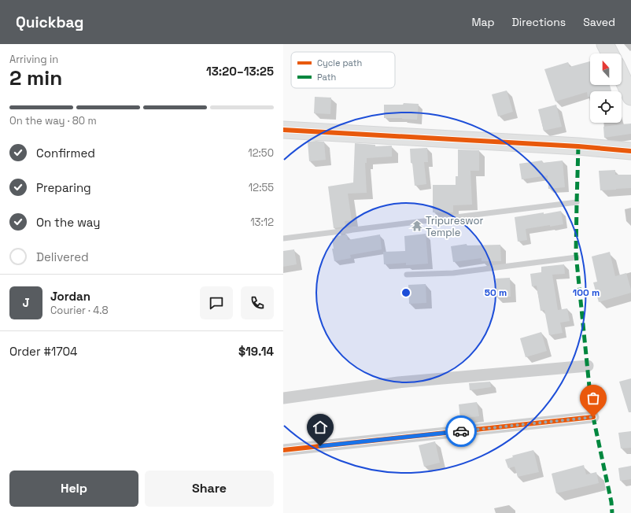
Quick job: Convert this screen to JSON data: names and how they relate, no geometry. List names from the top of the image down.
{
  "places": {
    "temple": ["Tripureswor Temple"]
  },
  "legend": ["Cycle path", "Path"],
  "north": "top",
  "page": {
    "header": "Quickbag",
    "nav": ["Map", "Directions", "Saved"],
    "heading": ["2 min", "Arriving in", "13:20–13:25"],
    "panel": [
      "Jordan",
      "Courier · 4.8",
      "Order #1704",
      "$19.14"
    ],
    "bar": "On the way · 80 m",
    "list": [
      ["Confirmed", "12:50"],
      ["Preparing", "12:55"],
      ["On the way", "13:12"],
      "Delivered"
    ],
    "round": "J",
    "buttons": ["Help", "Share"]
  },
  "rings": ["50 m", "100 m"]
}
